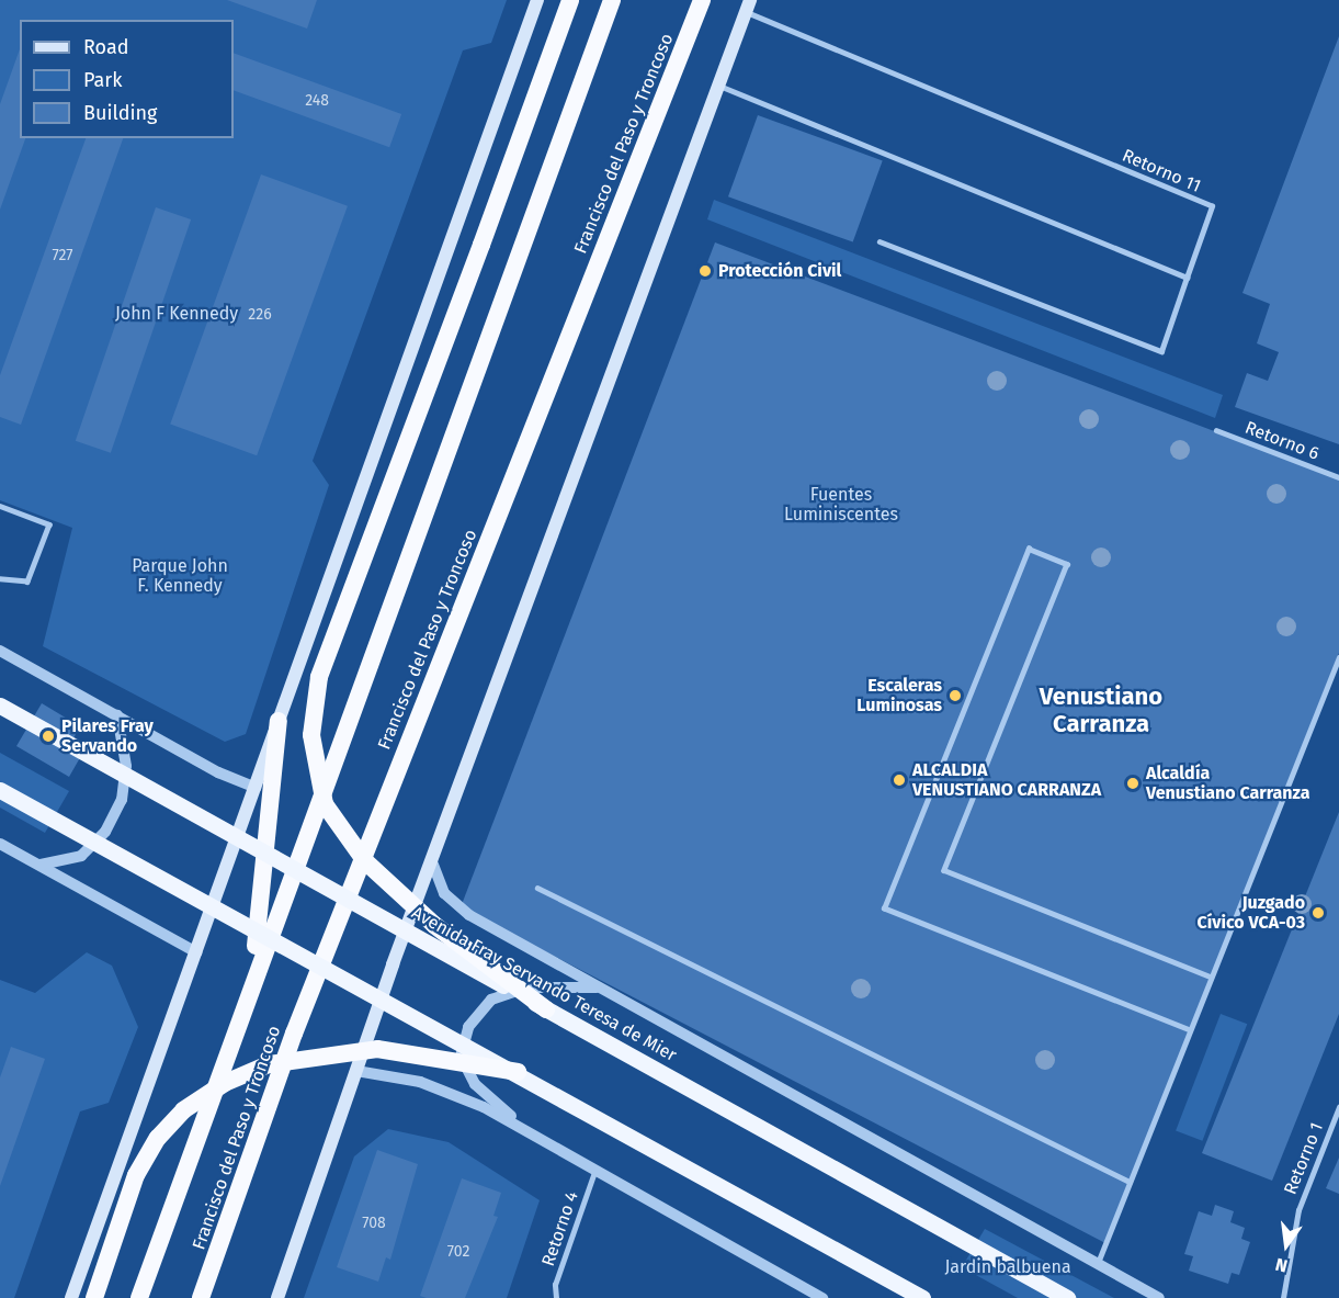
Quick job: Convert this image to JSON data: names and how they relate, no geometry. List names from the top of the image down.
{
  "streets": {
    "highway": ["Francisco del Paso y Troncoso"],
    "main road": ["Avenida Fray Servando Teresa de Mier"],
    "lane": [
      "Retorno 11",
      "Retorno 6",
      "Retorno 1",
      "Retorno 4"
    ]
  },
  "districts": ["Venustiano Carranza"],
  "parks": [
    "John F Kennedy",
    "Fuentes Luminiscentes",
    "Parque John F. Kennedy",
    "Jardin balbuena"
  ],
  "places": [
    "Protección Civil",
    "Escaleras Luminosas",
    "Pilares Fray Servando",
    "ALCALDIA VENUSTIANO CARRANZA",
    "Alcaldía Venustiano Carranza",
    "Juzgado Cívico VCA-03"
  ],
  "house_numbers": [
    "248",
    "727",
    "226",
    "708",
    "702"
  ],
  "legend": ["Road", "Park", "Building"],
  "north": "bottom"
}
